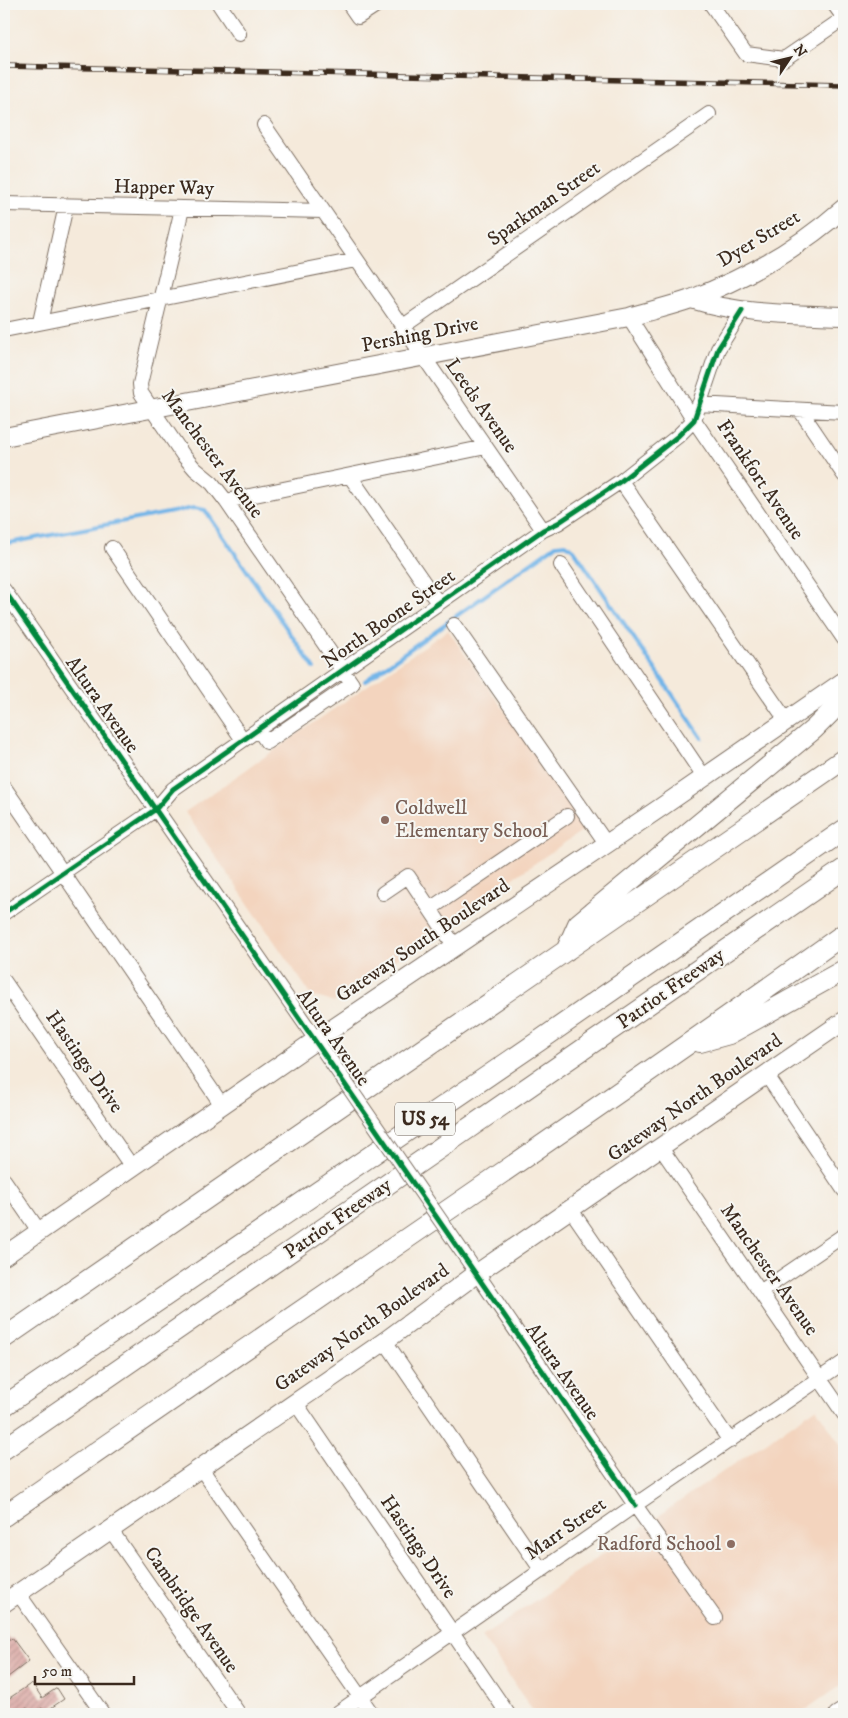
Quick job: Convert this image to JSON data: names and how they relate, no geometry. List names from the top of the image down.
{
  "streets": {
    "highway": ["Patriot Freeway", "US 54"],
    "main road": [
      "Dyer Street",
      "Pershing Drive",
      "Gateway South Boulevard",
      "Gateway North Boulevard"
    ],
    "street": [
      "Happer Way",
      "Sparkman Street",
      "Leeds Avenue",
      "Manchester Avenue",
      "Frankfort Avenue",
      "North Boone Street",
      "Altura Avenue",
      "Hastings Drive",
      "Marr Street",
      "Cambridge Avenue"
    ]
  },
  "crossings": [
    ["Happer Way", "Leeds Avenue"],
    ["Happer Way", "Manchester Avenue"],
    ["Sparkman Street", "Leeds Avenue"],
    ["Dyer Street", "Pershing Drive"],
    ["Pershing Drive", "Leeds Avenue"],
    ["Pershing Drive", "Manchester Avenue"],
    ["Pershing Drive", "Frankfort Avenue"],
    ["Leeds Avenue", "North Boone Street"],
    ["Manchester Avenue", "North Boone Street"],
    ["Manchester Avenue", "Gateway North Boulevard"],
    ["Manchester Avenue", "Marr Street"],
    ["Frankfort Avenue", "North Boone Street"],
    ["North Boone Street", "Altura Avenue"],
    ["Altura Avenue", "Gateway South Boulevard"],
    ["Altura Avenue", "Gateway North Boulevard"],
    ["Altura Avenue", "Marr Street"],
    ["Gateway South Boulevard", "Hastings Drive"],
    ["Hastings Drive", "Gateway North Boulevard"],
    ["Hastings Drive", "Marr Street"],
    ["Gateway North Boulevard", "Cambridge Avenue"]
  ],
  "places": ["Coldwell Elementary School", "Radford School"],
  "scale_bar": "50 m",
  "north": "top right"
}
